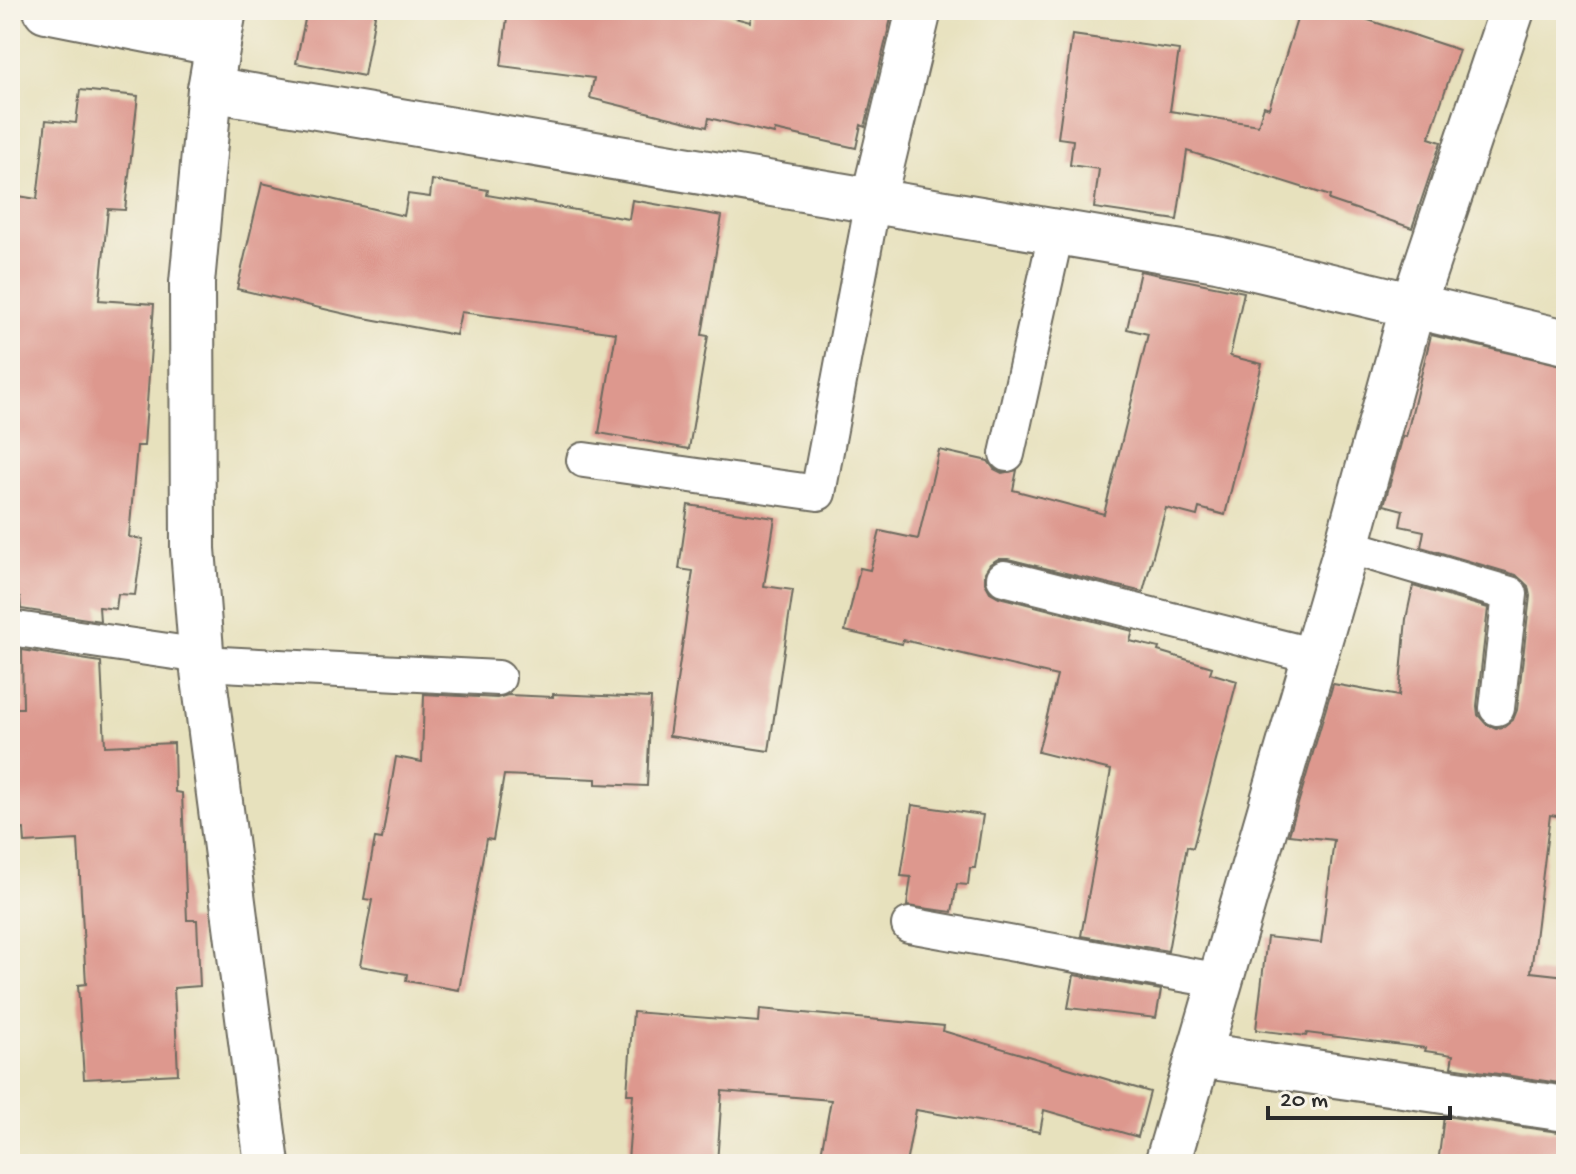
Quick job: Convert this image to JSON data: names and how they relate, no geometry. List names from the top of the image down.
{
  "scale_bar": "20 m"
}
